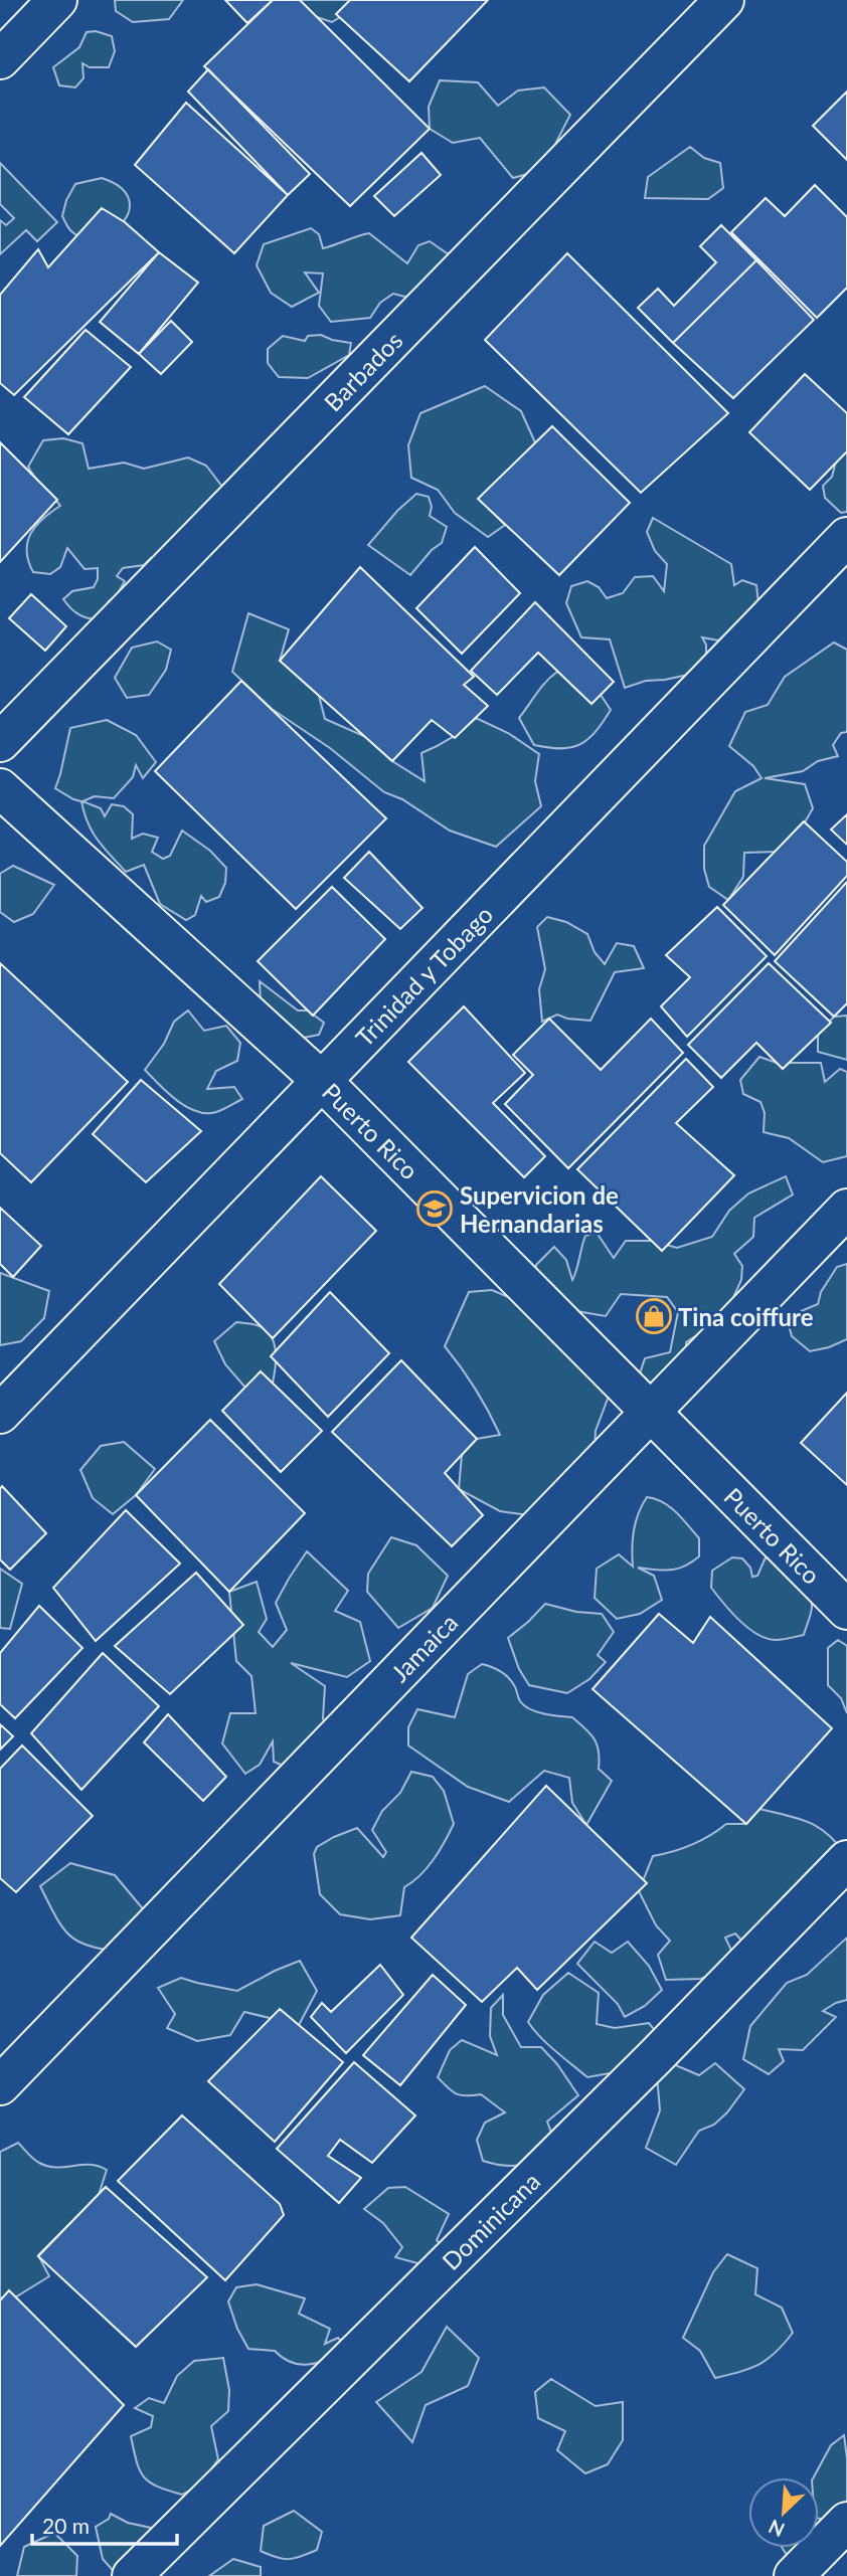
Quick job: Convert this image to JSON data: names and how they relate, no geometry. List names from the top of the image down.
{
  "streets": {
    "street": [
      "Barbados",
      "Trinidad y Tobago",
      "Puerto Rico",
      "Jamaica",
      "Dominicana"
    ]
  },
  "crossings": [
    ["Trinidad y Tobago", "Puerto Rico"],
    ["Puerto Rico", "Jamaica"]
  ],
  "places": {
    "school or university": ["Supervicion de Hernandarias"],
    "shop": ["Tina coiffure"]
  },
  "scale_bar": "20 m",
  "north": "bottom left"
}
